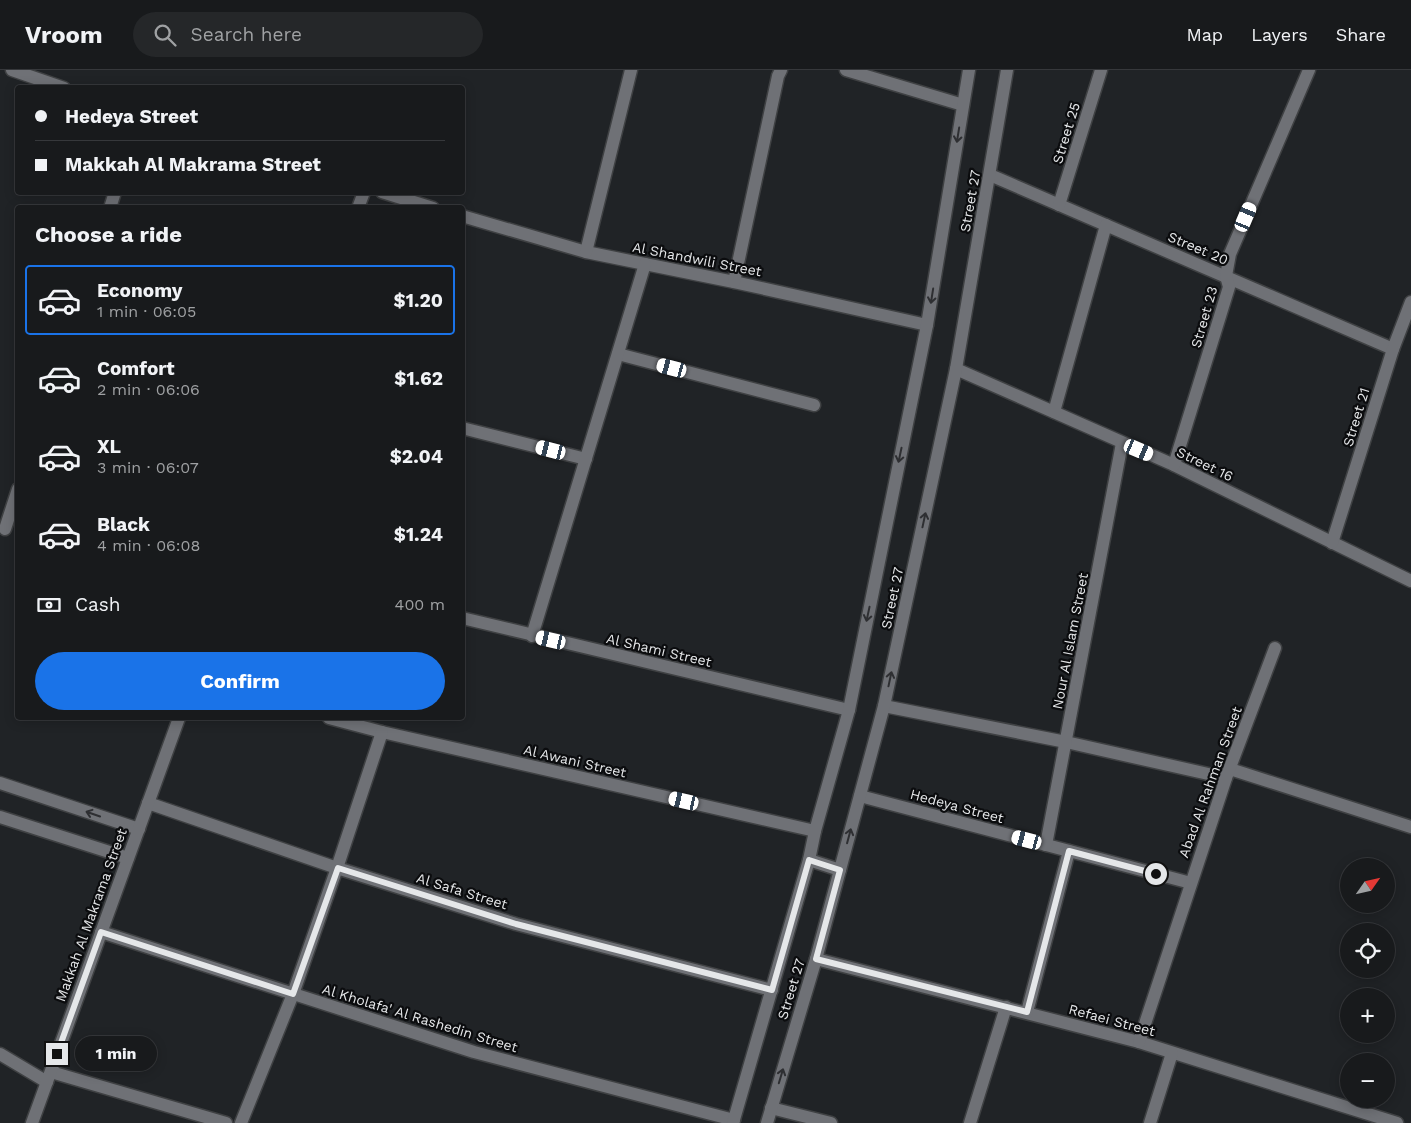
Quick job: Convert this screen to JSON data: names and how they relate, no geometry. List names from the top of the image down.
{
  "streets": {
    "street": [
      "Street 25",
      "Street 27",
      "Street 20",
      "Al Shandwili Street",
      "Street 23",
      "Street 21",
      "Street 16",
      "Nour Al Islam Street",
      "Al Shami Street",
      "Al Awani Street",
      "Abad Al Rahman Street",
      "Hedeya Street",
      "Al Safa Street",
      "Makkah Al Makrama Street",
      "Al Kholafa' Al Rashedin Street",
      "Refaei Street"
    ]
  },
  "crossings": [
    ["Street 25", "Street 20"],
    ["Street 27", "Street 20"],
    ["Street 27", "Al Shandwili Street"],
    ["Street 27", "Street 16"],
    ["Street 27", "Al Shami Street"],
    ["Street 27", "Al Awani Street"],
    ["Street 27", "Hedeya Street"],
    ["Street 27", "Al Safa Street"],
    ["Street 27", "Al Kholafa' Al Rashedin Street"],
    ["Street 27", "Refaei Street"],
    ["Street 20", "Street 23"],
    ["Street 20", "Street 21"],
    ["Street 23", "Street 16"],
    ["Street 21", "Street 16"],
    ["Street 16", "Nour Al Islam Street"],
    ["Nour Al Islam Street", "Hedeya Street"],
    ["Abad Al Rahman Street", "Hedeya Street"],
    ["Abad Al Rahman Street", "Refaei Street"],
    ["Al Safa Street", "Makkah Al Makrama Street"],
    ["Makkah Al Makrama Street", "Al Kholafa' Al Rashedin Street"]
  ],
  "north": "top right",
  "page": {
    "header": "Vroom",
    "search": "Search here",
    "nav": ["Map", "Layers", "Share"],
    "banner": ["Hedeya Street", "Makkah Al Makrama Street"],
    "heading": "Choose a ride",
    "list": [
      {
        "name": "Economy",
        "note": "1 min · 06:05",
        "value": "$1.20"
      },
      {
        "name": "Comfort",
        "note": "2 min · 06:06",
        "value": "$1.62"
      },
      {
        "name": "XL",
        "note": "3 min · 06:07",
        "value": "$2.04"
      },
      {
        "name": "Black",
        "note": "4 min · 06:08",
        "value": "$1.24"
      }
    ],
    "pay": ["Cash", "400 m"],
    "buttons": "Confirm",
    "map_buttons": ["+", "−"],
    "bubble": "1 min"
  }
}
